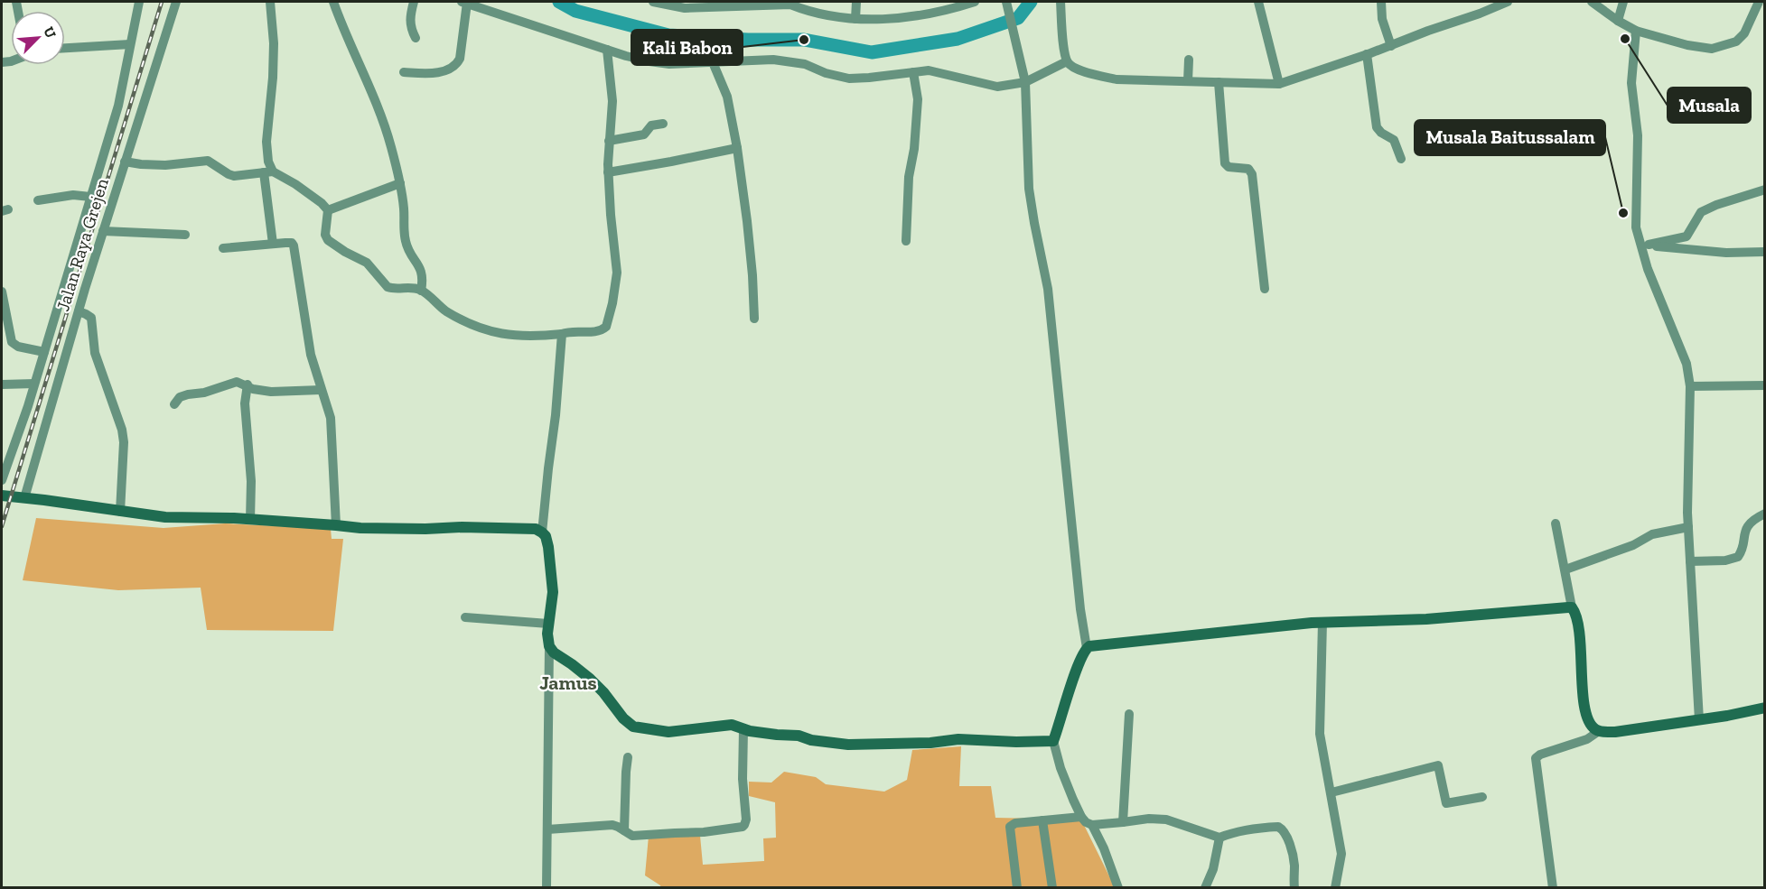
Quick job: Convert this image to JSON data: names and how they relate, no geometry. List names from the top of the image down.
{
  "streets": {
    "street": ["Jalan Raya Grejen"]
  },
  "districts": ["Jamus"],
  "places": ["Musala", "Kali Babon", "Musala Baitussalam"],
  "north": "top right"
}
